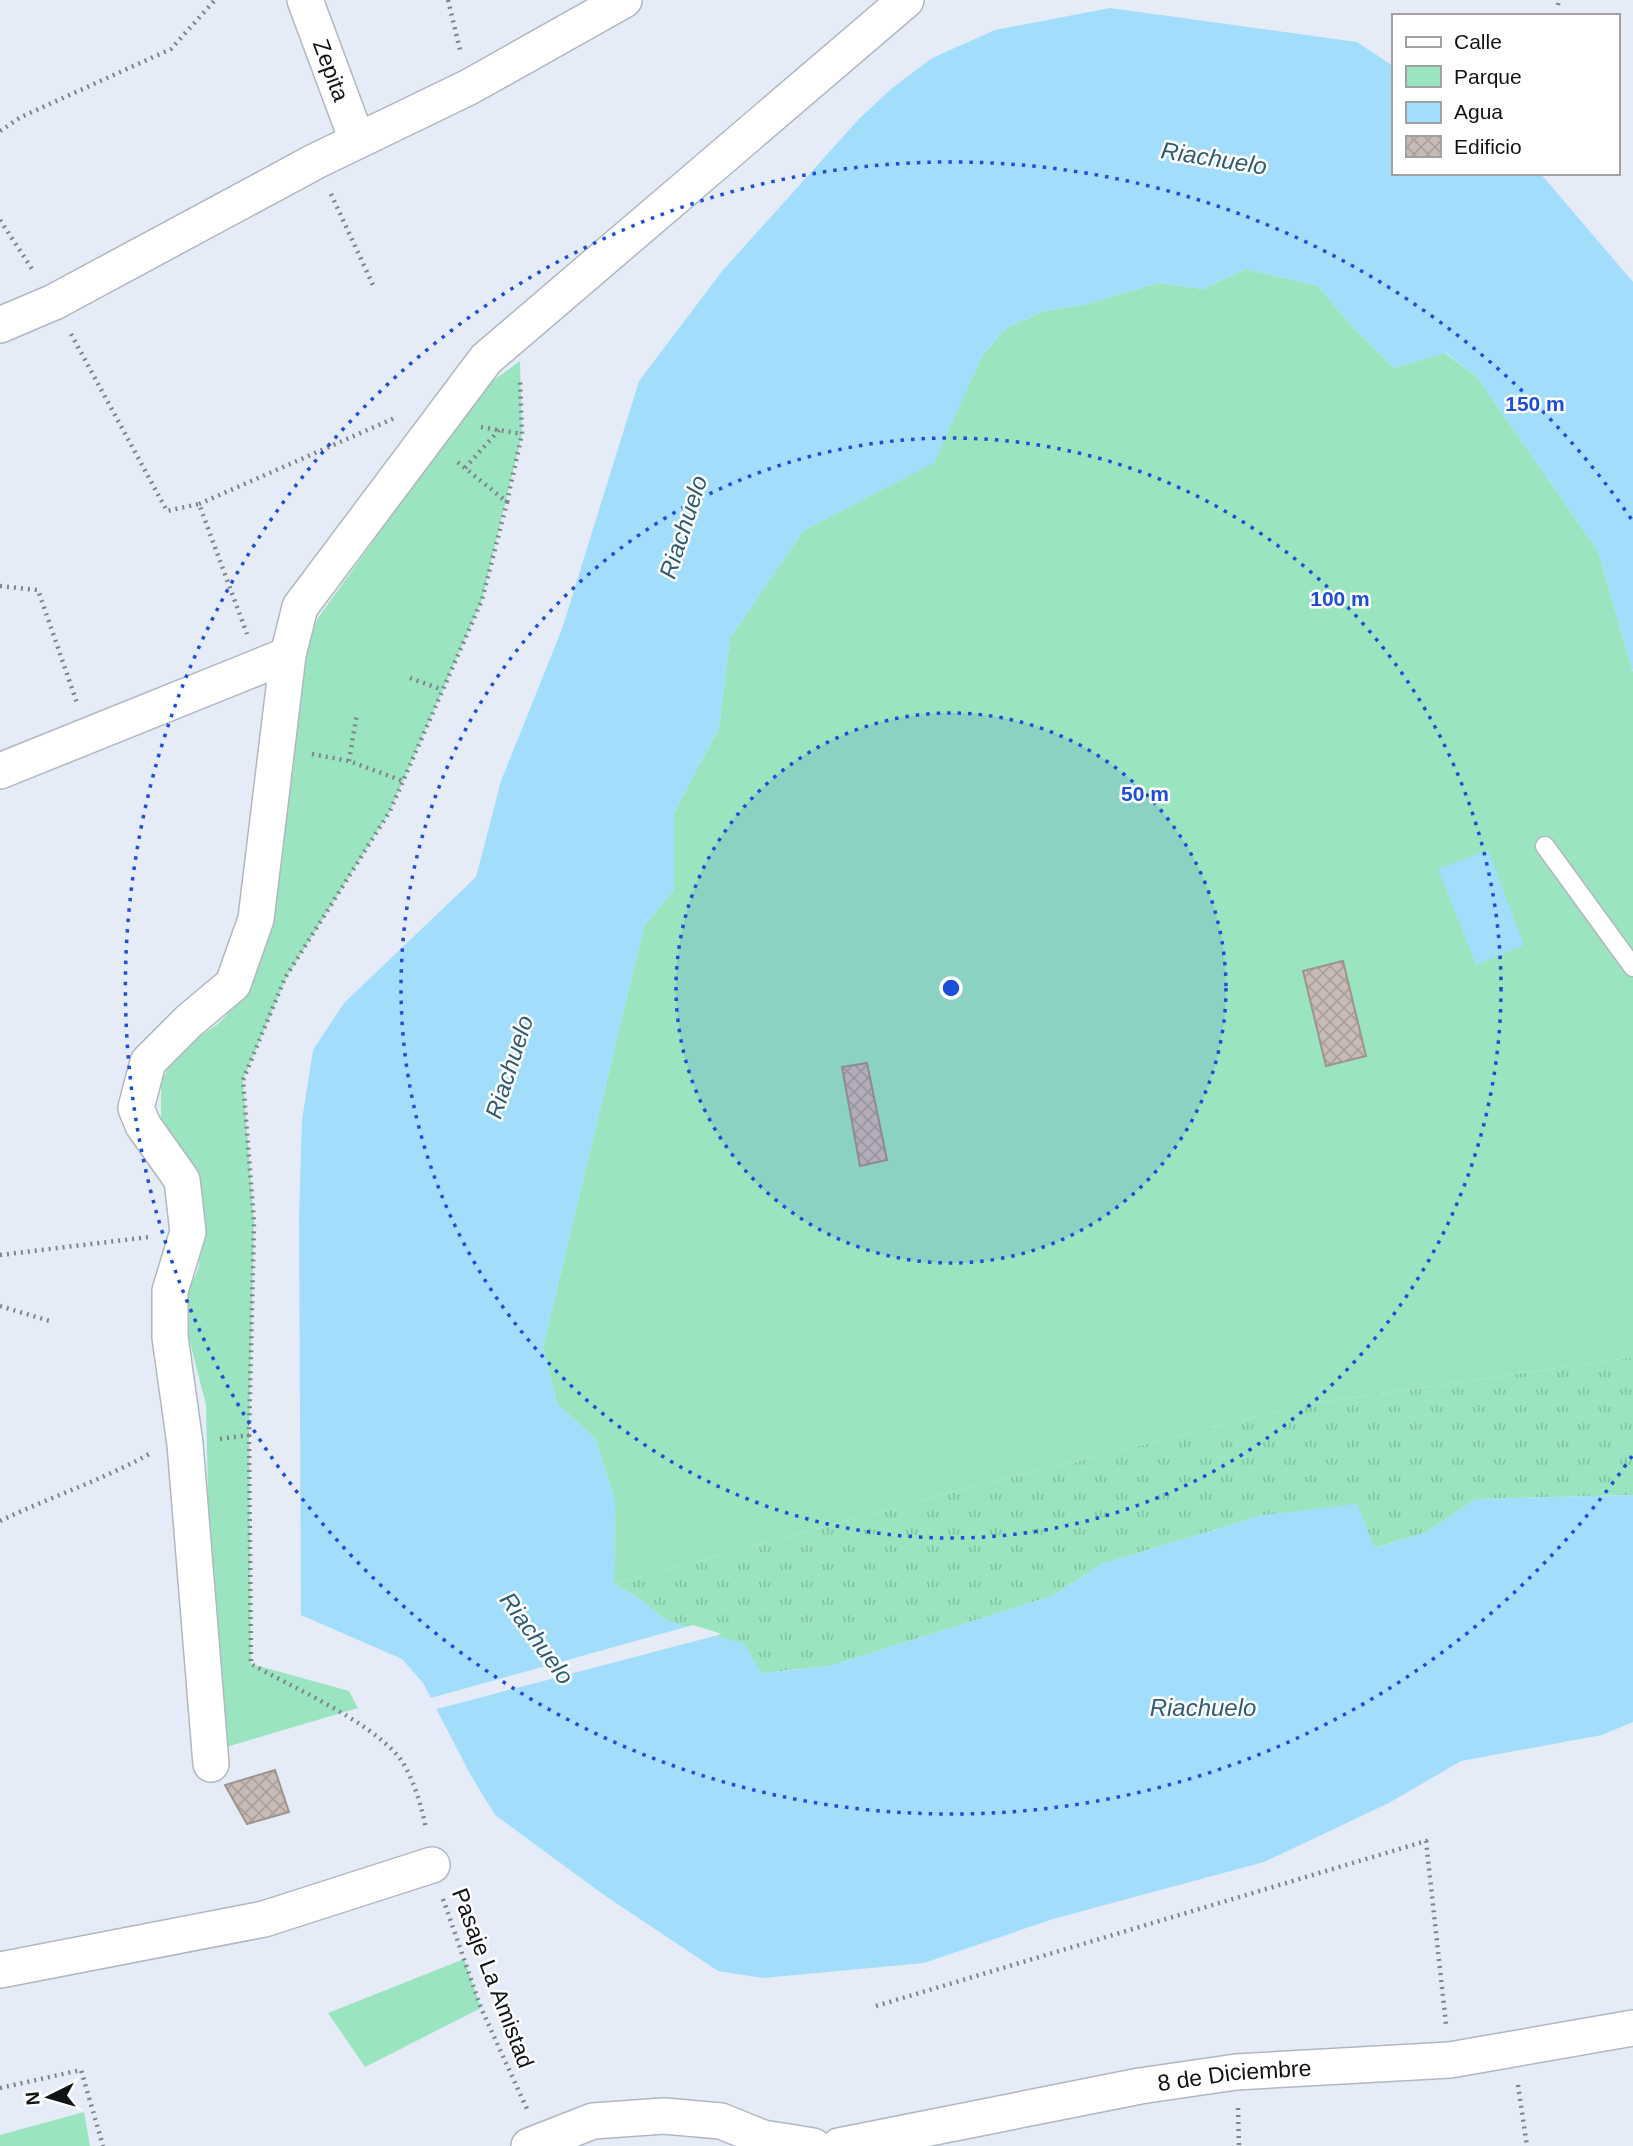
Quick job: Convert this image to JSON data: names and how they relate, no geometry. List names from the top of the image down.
{
  "streets": {
    "street": ["Zepita", "8 de Diciembre"],
    "path": ["Pasaje La Amistad"]
  },
  "water": ["Riachuelo"],
  "legend": [
    "Calle",
    "Parque",
    "Agua",
    "Edificio"
  ],
  "north": "left",
  "rings": ["150 m", "100 m", "50 m"]
}
